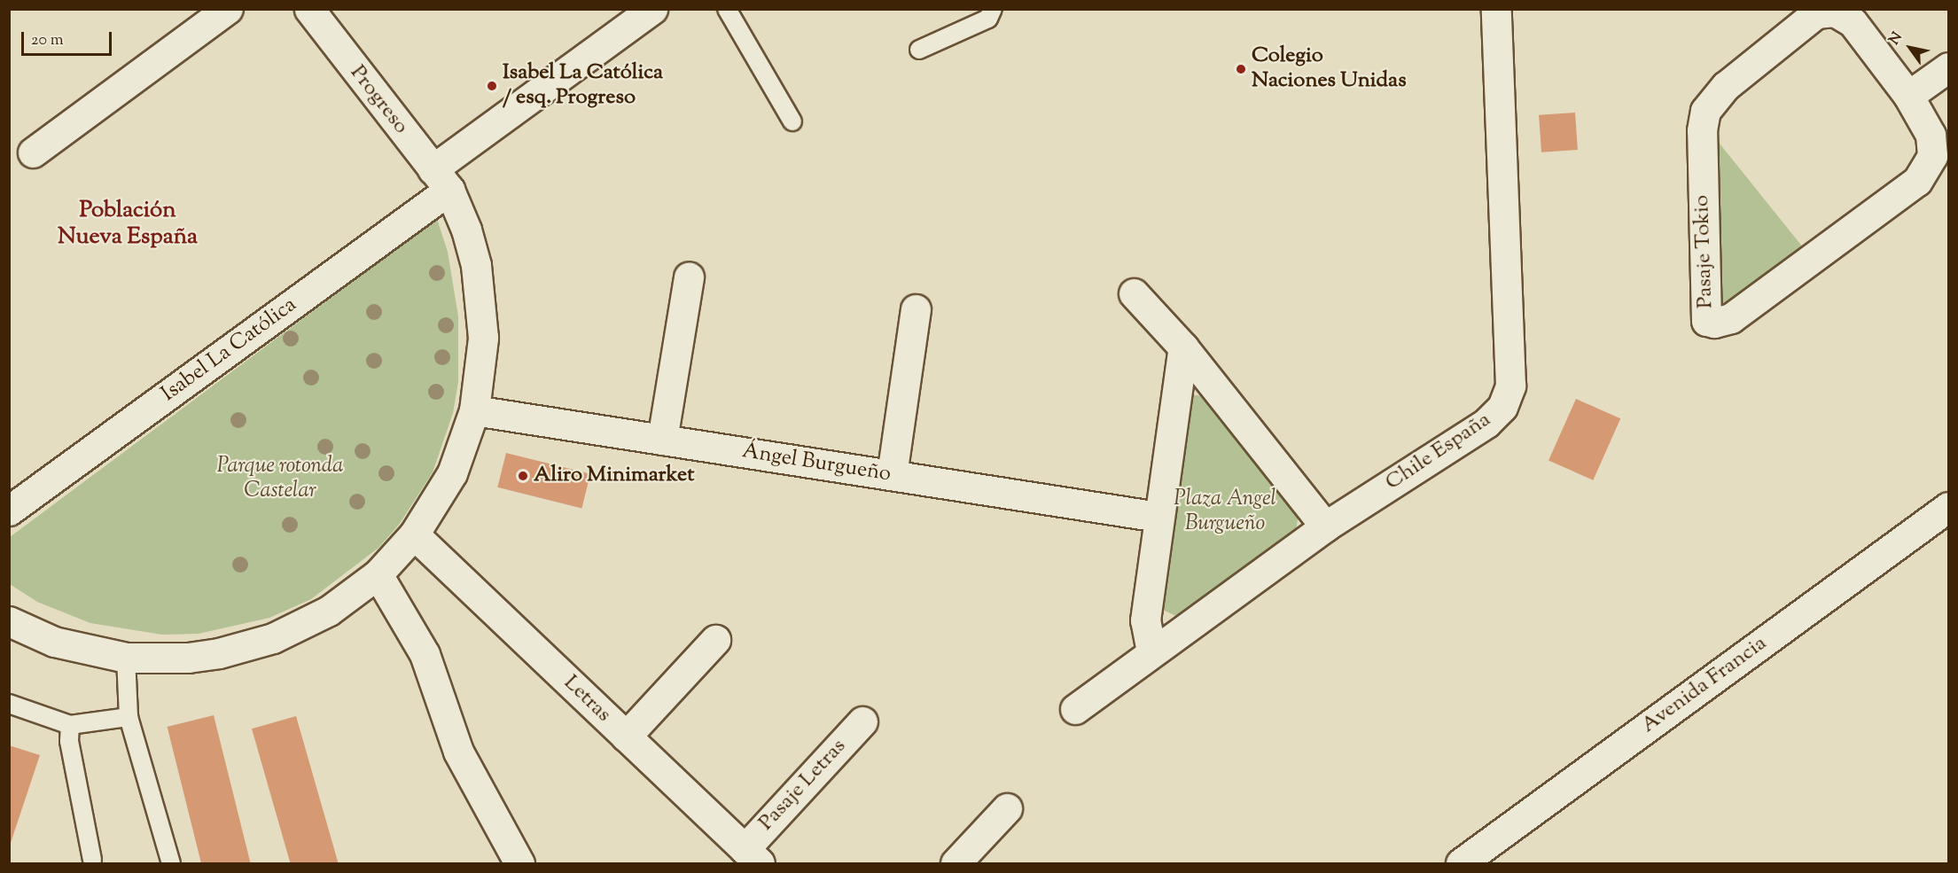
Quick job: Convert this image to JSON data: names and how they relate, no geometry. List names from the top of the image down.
{
  "streets": {
    "street": [
      "Progreso",
      "Pasaje Tokio",
      "Isabel La Católica",
      "Chile España",
      "Ángel Burgueño",
      "Avenida Francia",
      "Letras",
      "Pasaje Letras"
    ]
  },
  "crossings": [
    ["Progreso", "Isabel La Católica"],
    ["Progreso", "Ángel Burgueño"],
    ["Progreso", "Letras"],
    ["Letras", "Pasaje Letras"]
  ],
  "districts": ["Población Nueva España"],
  "parks": ["Parque rotonda Castelar", "Plaza Angel Burgueño"],
  "places": ["Colegio Naciones Unidas", "Isabel La Católica / esq. Progreso", "Aliro Minimarket"],
  "scale_bar": "20 m",
  "north": "top left"
}
